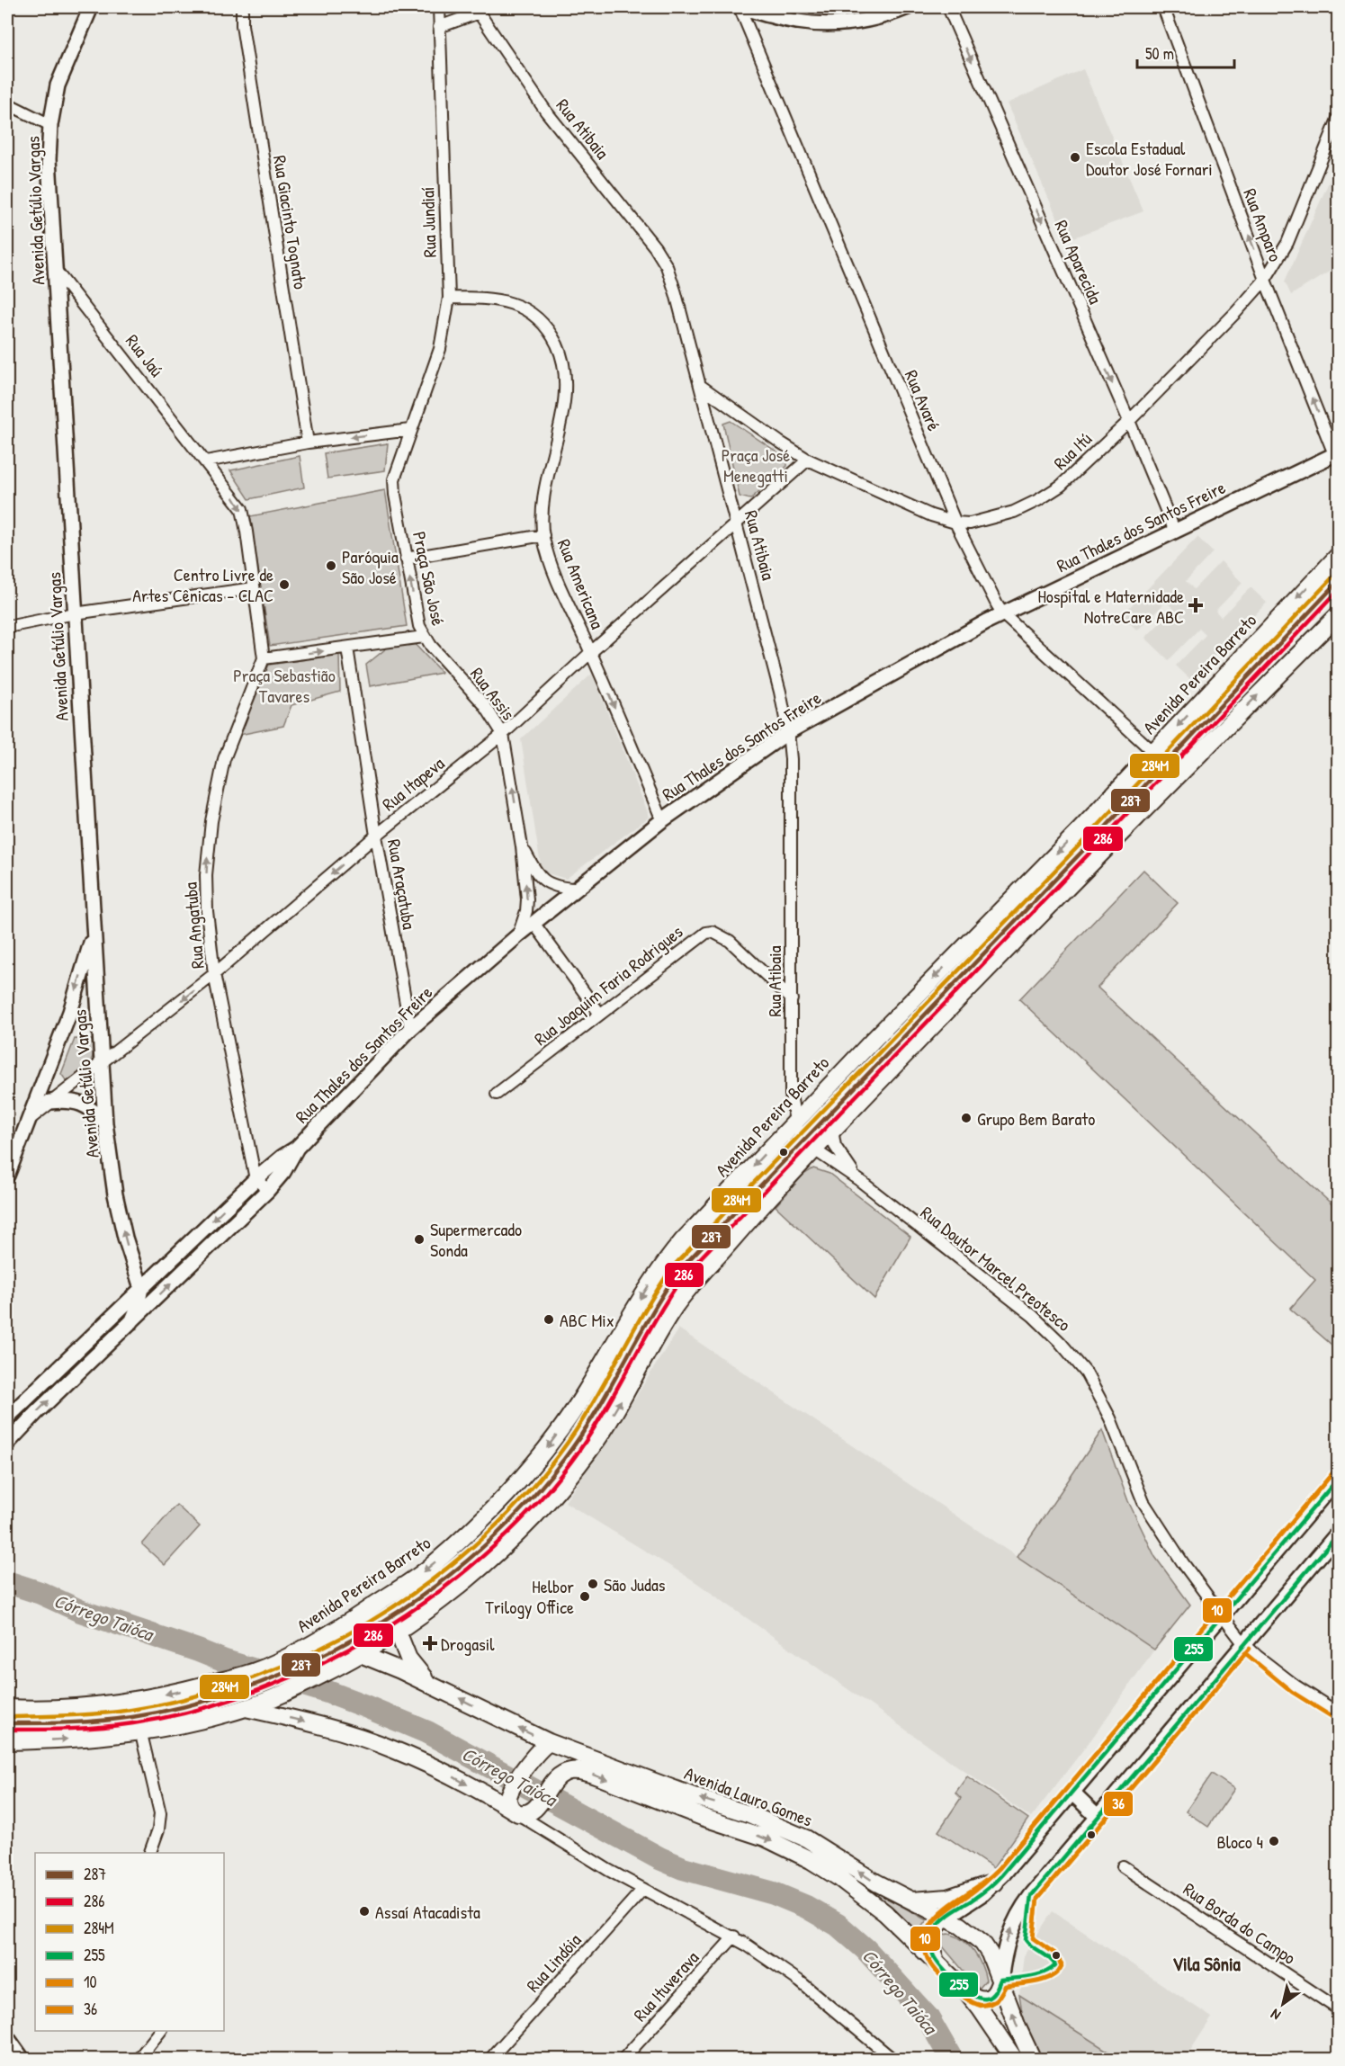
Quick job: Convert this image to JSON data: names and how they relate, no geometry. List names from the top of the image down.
{
  "streets": {
    "main road": ["Avenida Pereira Barreto", "Avenida Lauro Gomes"],
    "street": [
      "Rua Atibaia",
      "Avenida Getúlio Vargas",
      "Rua Giacinto Tognato",
      "Rua Jundiaí",
      "Rua Amparo",
      "Rua Aparecida",
      "Rua Jaú",
      "Rua Avaré",
      "Rua Itú",
      "Rua Thales dos Santos Freire",
      "Praça São José",
      "Rua Americana",
      "Rua Assis",
      "Rua Itapeva",
      "Rua Araçatuba",
      "Rua Angatuba",
      "Rua Joaquim Faria Rodrigues",
      "Rua Doutor Marcel Preotesco",
      "Rua Borda do Campo",
      "Rua Lindóia",
      "Rua Ituverava"
    ]
  },
  "crossings": [
    ["Rua Atibaia", "Rua Jundiaí"],
    ["Rua Atibaia", "Rua Itú"],
    ["Rua Atibaia", "Rua Thales dos Santos Freire"],
    ["Rua Atibaia", "Avenida Pereira Barreto"],
    ["Rua Atibaia", "Rua Itapeva"],
    ["Rua Atibaia", "Rua Joaquim Faria Rodrigues"],
    ["Rua Atibaia", "Rua Doutor Marcel Preotesco"],
    ["Avenida Getúlio Vargas", "Rua Jaú"],
    ["Avenida Getúlio Vargas", "Rua Thales dos Santos Freire"],
    ["Avenida Getúlio Vargas", "Rua Itapeva"],
    ["Rua Jundiaí", "Praça São José"],
    ["Rua Jundiaí", "Rua Americana"],
    ["Rua Amparo", "Rua Itú"],
    ["Rua Amparo", "Rua Thales dos Santos Freire"],
    ["Rua Aparecida", "Rua Itú"],
    ["Rua Aparecida", "Rua Thales dos Santos Freire"],
    ["Rua Avaré", "Rua Itú"],
    ["Rua Avaré", "Rua Thales dos Santos Freire"],
    ["Rua Avaré", "Avenida Pereira Barreto"],
    ["Rua Itú", "Rua Itapeva"],
    ["Rua Thales dos Santos Freire", "Rua Americana"],
    ["Rua Thales dos Santos Freire", "Rua Assis"],
    ["Rua Thales dos Santos Freire", "Rua Araçatuba"],
    ["Rua Thales dos Santos Freire", "Rua Angatuba"],
    ["Praça São José", "Rua Assis"],
    ["Praça São José", "Rua Araçatuba"],
    ["Praça São José", "Rua Angatuba"],
    ["Rua Americana", "Rua Itapeva"],
    ["Avenida Pereira Barreto", "Rua Doutor Marcel Preotesco"],
    ["Avenida Pereira Barreto", "Avenida Lauro Gomes"],
    ["Rua Assis", "Rua Itapeva"],
    ["Rua Itapeva", "Rua Araçatuba"],
    ["Rua Itapeva", "Rua Angatuba"]
  ],
  "one_way": [
    "Rua Amparo",
    "Rua Aparecida",
    "Rua Assis",
    "Rua Angatuba"
  ],
  "districts": ["Vila Sônia"],
  "water": ["Córrego Taióca"],
  "parks": ["Praça José Menegatti", "Praça Sebastião Tavares"],
  "places": {
    "other": [
      "Escola Estadual Doutor José Fornari",
      "Paróquia São José",
      "Centro Livre de Artes Cênicas - CLAC",
      "Grupo Bem Barato",
      "Supermercado Sonda",
      "ABC Mix",
      "São Judas",
      "Helbor Trilogy Office",
      "Bloco 4",
      "Assaí Atacadista"
    ],
    "health": ["Hospital e Maternidade NotreCare ABC", "Drogasil"]
  },
  "lines": [
    "transit line 284M",
    "transit line 287",
    "transit line 286",
    "transit line 10",
    "transit line 36",
    "transit line 255"
  ],
  "legend": [
    "287",
    "286",
    "284M",
    "255",
    "10",
    "36"
  ],
  "scale_bar": "50 m",
  "north": "bottom left"
}
